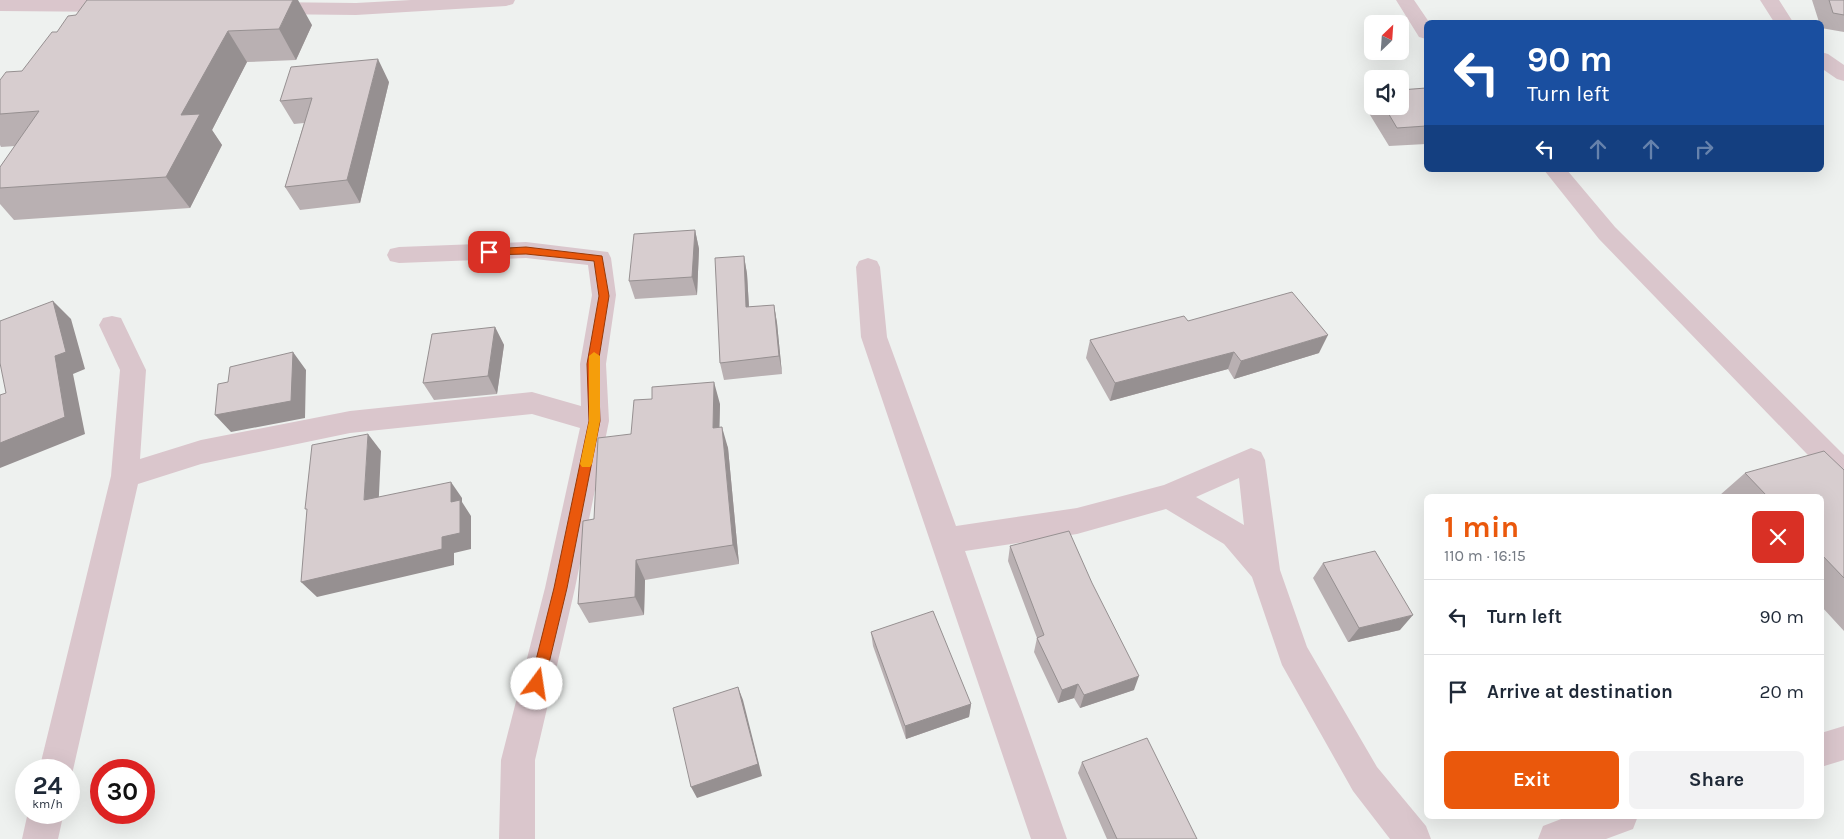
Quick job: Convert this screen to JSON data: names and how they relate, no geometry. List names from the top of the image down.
{
  "north": "top right",
  "page": {
    "turn": ["90 m", "Turn left"],
    "heading": ["1 min", "110 m · 16:15"],
    "list": [
      {
        "name": "Turn left",
        "value": "90 m"
      },
      {
        "name": "Arrive at destination",
        "value": "20 m"
      }
    ],
    "buttons": ["Exit", "Share"],
    "speed": "24 km/h",
    "limit": "30"
  }
}
